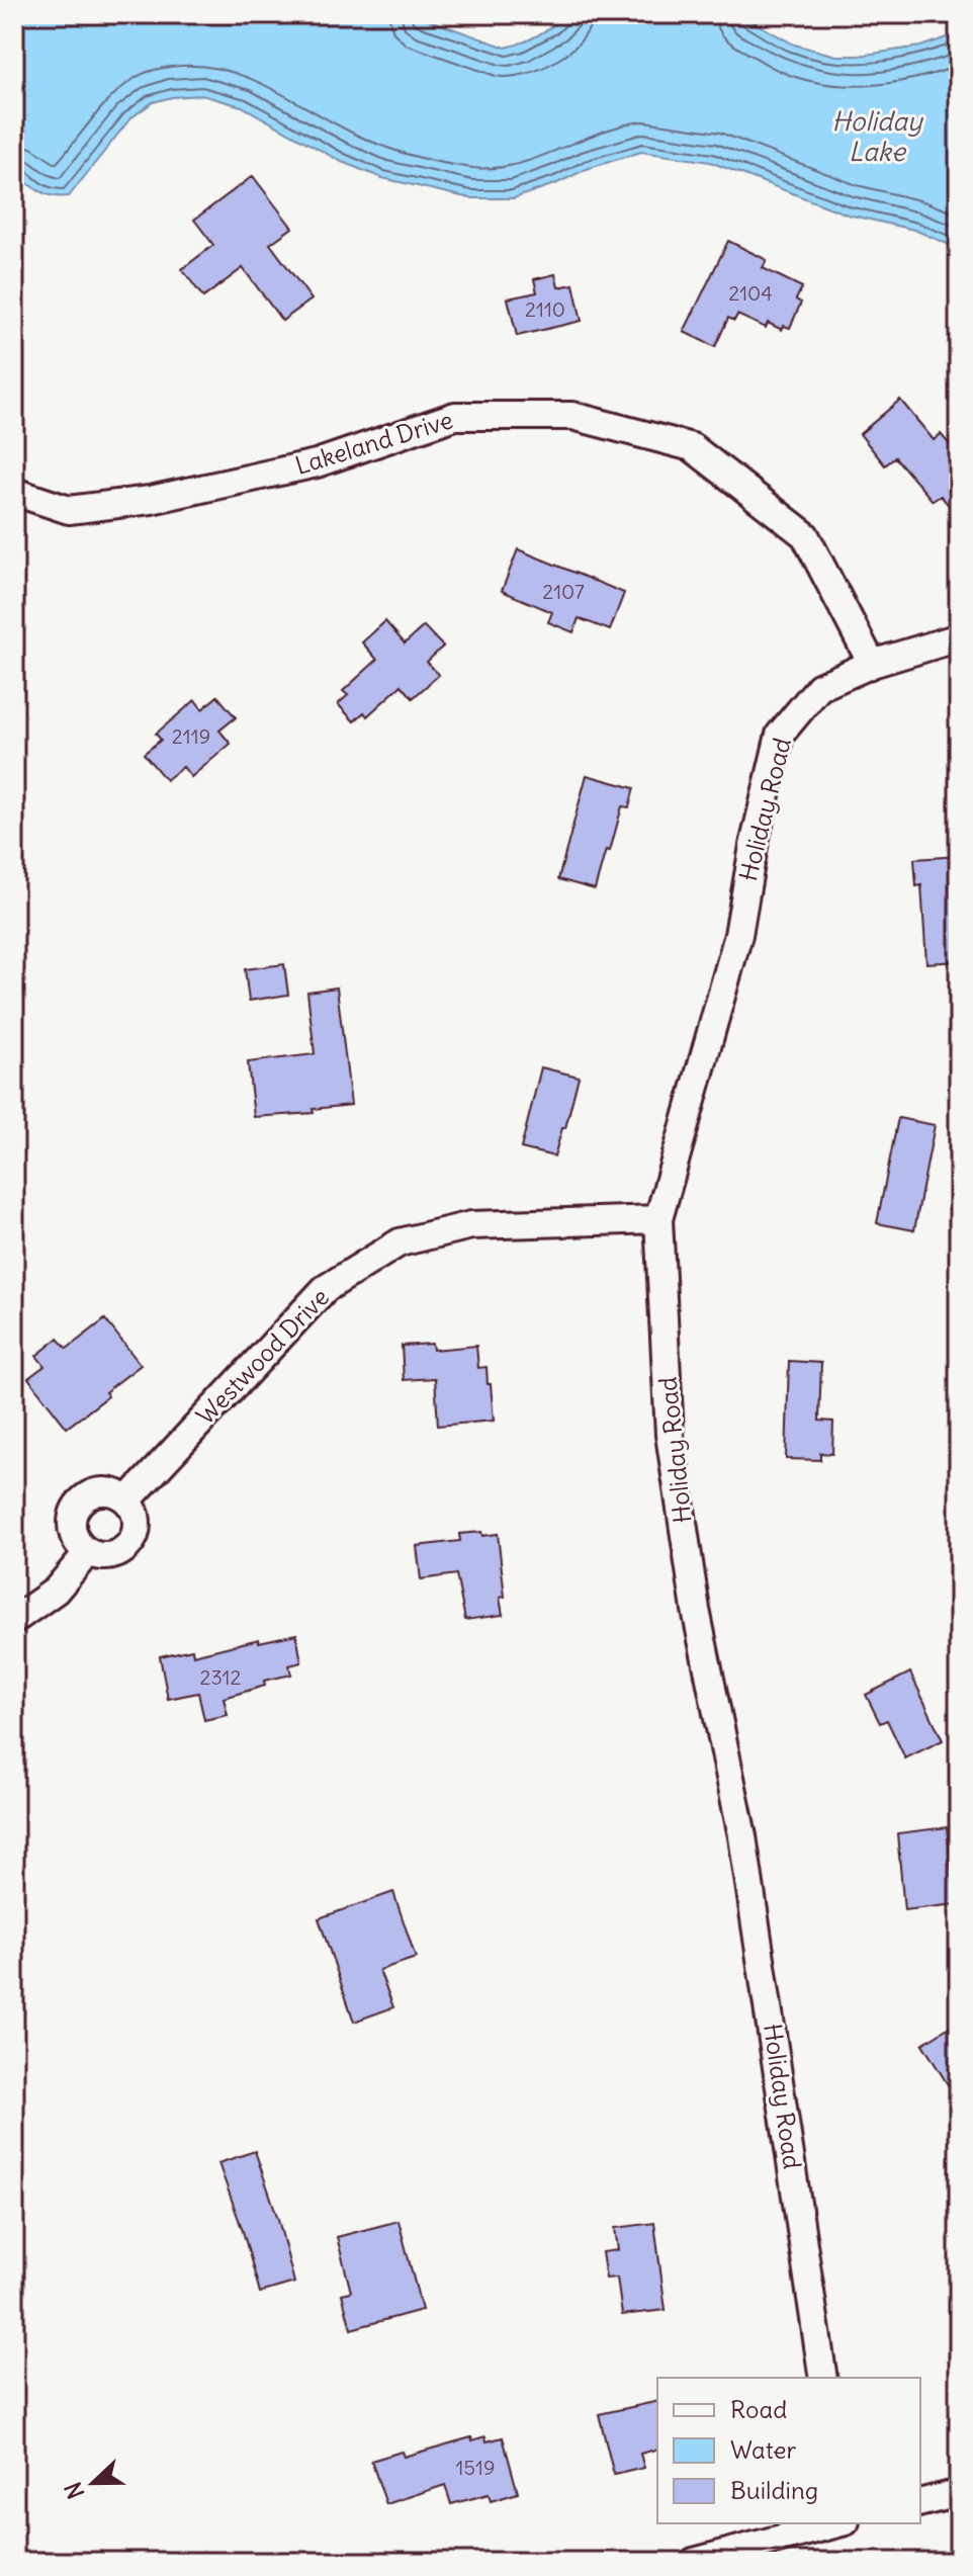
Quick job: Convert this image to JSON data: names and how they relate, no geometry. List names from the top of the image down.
{
  "streets": {
    "street": ["Lakeland Drive", "Holiday Road", "Westwood Drive"]
  },
  "crossings": [
    ["Lakeland Drive", "Holiday Road"],
    ["Holiday Road", "Westwood Drive"]
  ],
  "water": ["Holiday Lake"],
  "house_numbers": [
    "2104",
    "2110",
    "2107",
    "2119",
    "2312",
    "1519"
  ],
  "legend": ["Road", "Water", "Building"],
  "north": "left"
}
